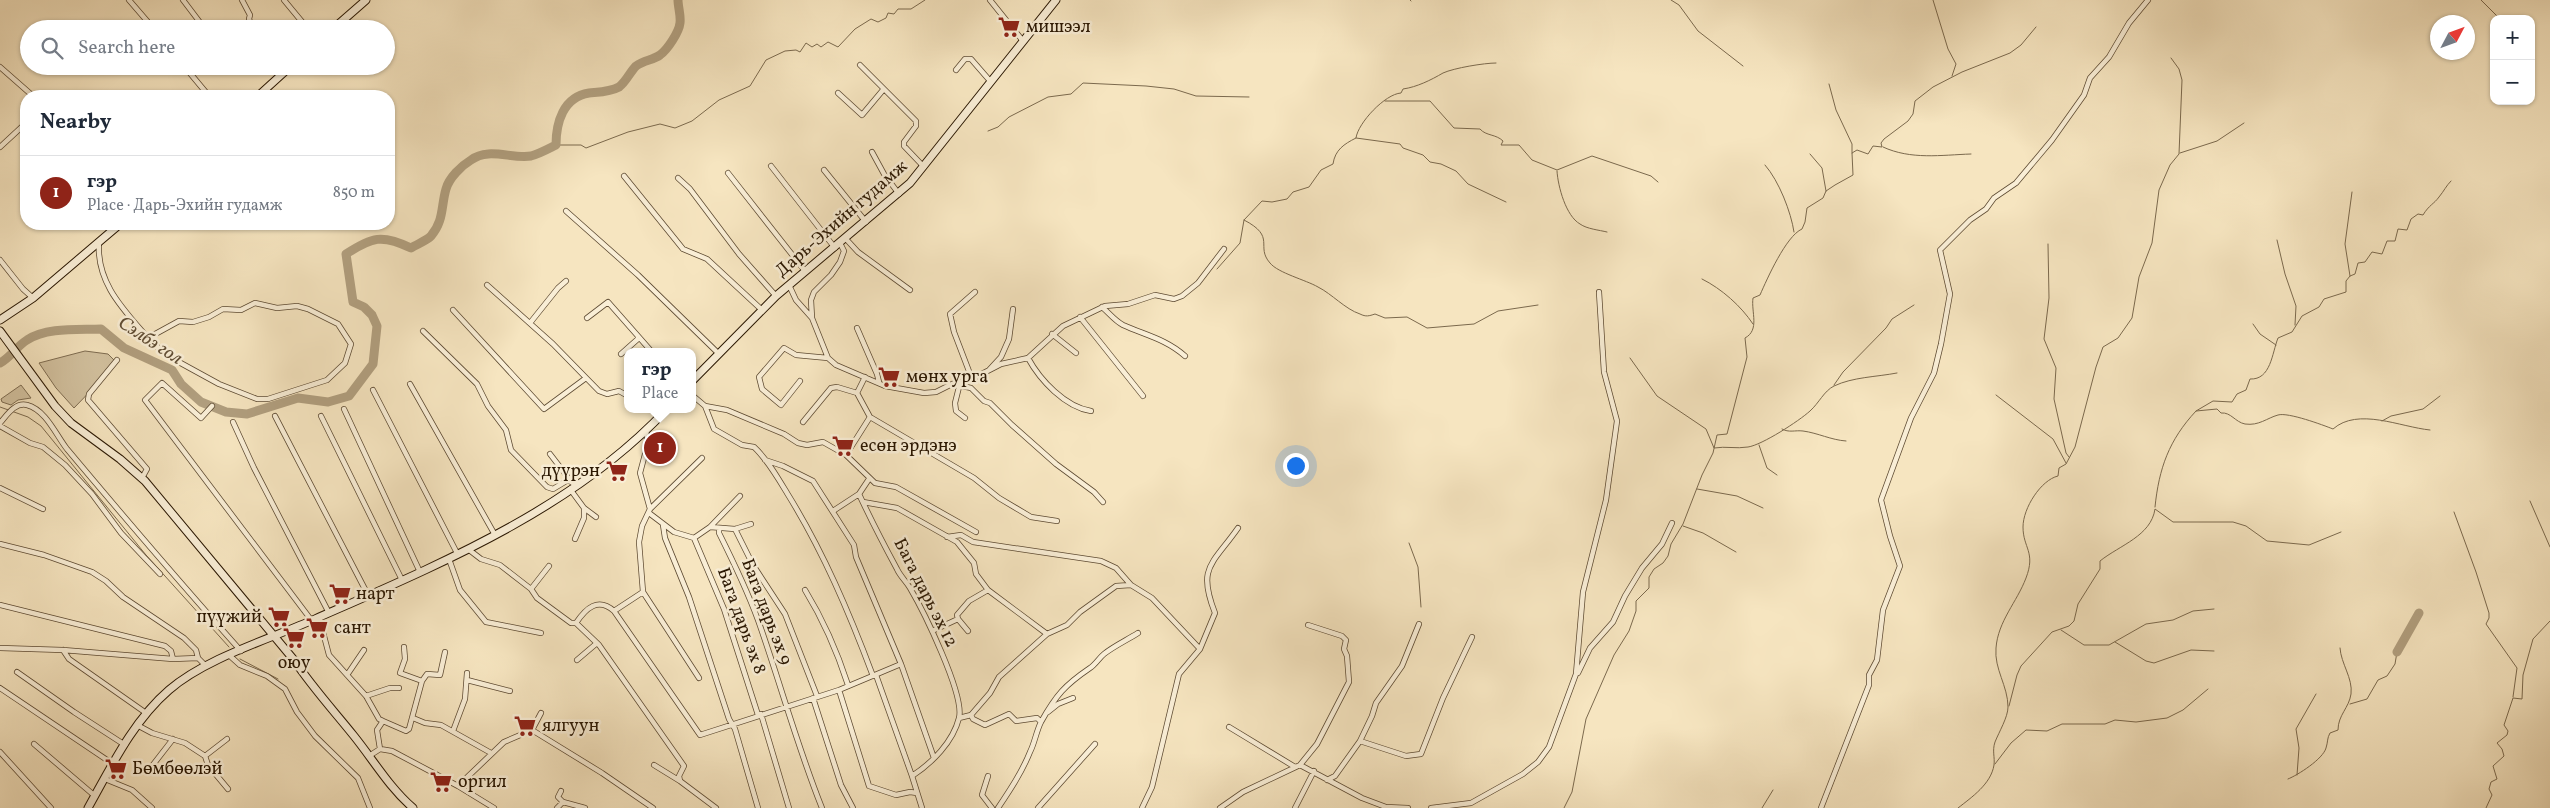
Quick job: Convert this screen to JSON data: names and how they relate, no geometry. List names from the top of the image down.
{
  "streets": {
    "main road": ["Дарь-Эхийн гудамж"],
    "street": ["Бага дарь эх 12", "Бага дарь эх 9", "Бага дарь эх 8"]
  },
  "water": ["Сэлбэ гол"],
  "places": {
    "supermarket": [
      "мишээл",
      "мөнх урга",
      "есөн эрдэнэ",
      "дүүрэн",
      "нарт",
      "пүүжий",
      "сант",
      "оюу",
      "ялгуун",
      "Бөмбөөлэй",
      "оргил"
    ]
  },
  "north": "top right",
  "page": {
    "map_buttons": ["+", "−"],
    "search": "Search here",
    "heading": "Nearby",
    "list": [
      {
        "mark": "1",
        "name": "гэр",
        "note": "Place · Дарь-Эхийн гудамж",
        "value": "850 m"
      }
    ],
    "popup": ["гэр", "Place"],
    "pins": "1"
  }
}
